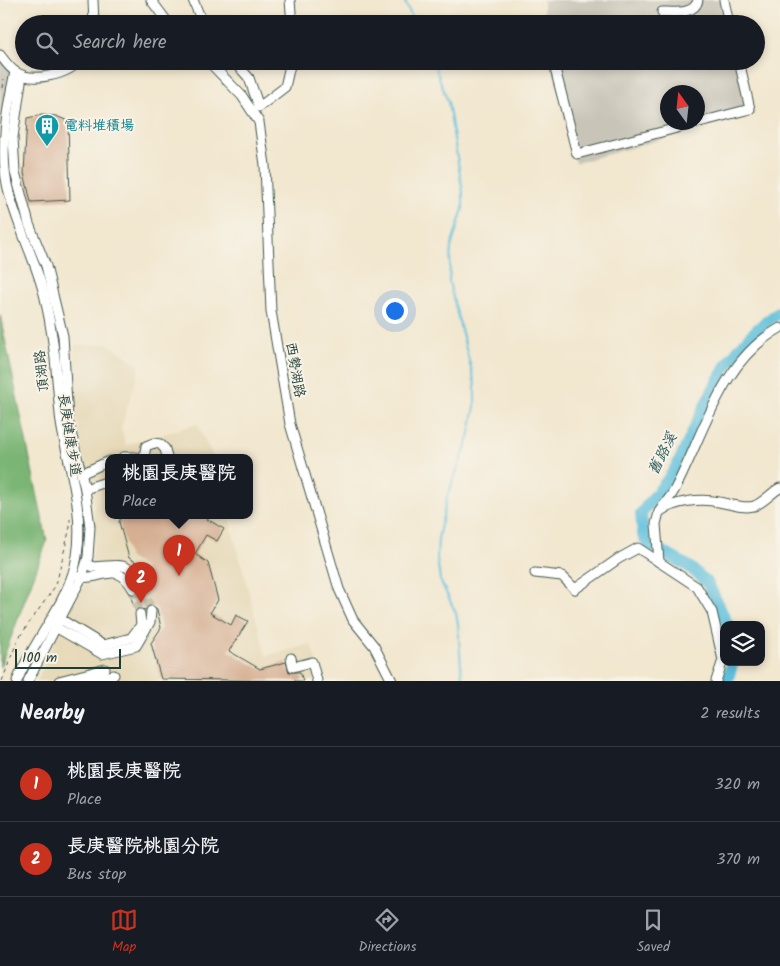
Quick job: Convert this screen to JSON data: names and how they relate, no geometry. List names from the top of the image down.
{
  "streets": {
    "street": ["西勢湖路", "頂湖路"]
  },
  "water": ["舊路溪"],
  "places": {
    "building": ["電料堆積場"]
  },
  "scale_bar": "100 m",
  "north": "top",
  "page": {
    "search": "Search here",
    "popup": ["桃園長庚醫院", "Place"],
    "pins": ["1", "2"],
    "scale": "100 m",
    "heading": ["Nearby", "2 results"],
    "list": [
      {
        "mark": "1",
        "name": "桃園長庚醫院",
        "note": "Place",
        "value": "320 m"
      },
      {
        "mark": "2",
        "name": "長庚醫院桃園分院",
        "note": "Bus stop",
        "value": "370 m"
      }
    ],
    "nav": ["Map", "Directions", "Saved"]
  }
}
